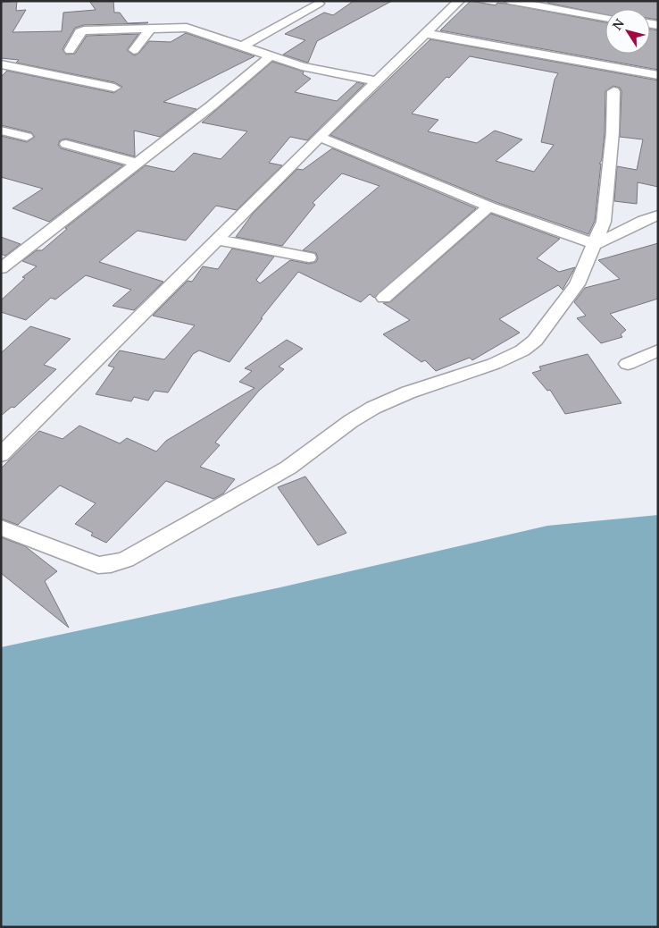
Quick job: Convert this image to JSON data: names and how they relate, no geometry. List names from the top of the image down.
{
  "north": "top left"
}
